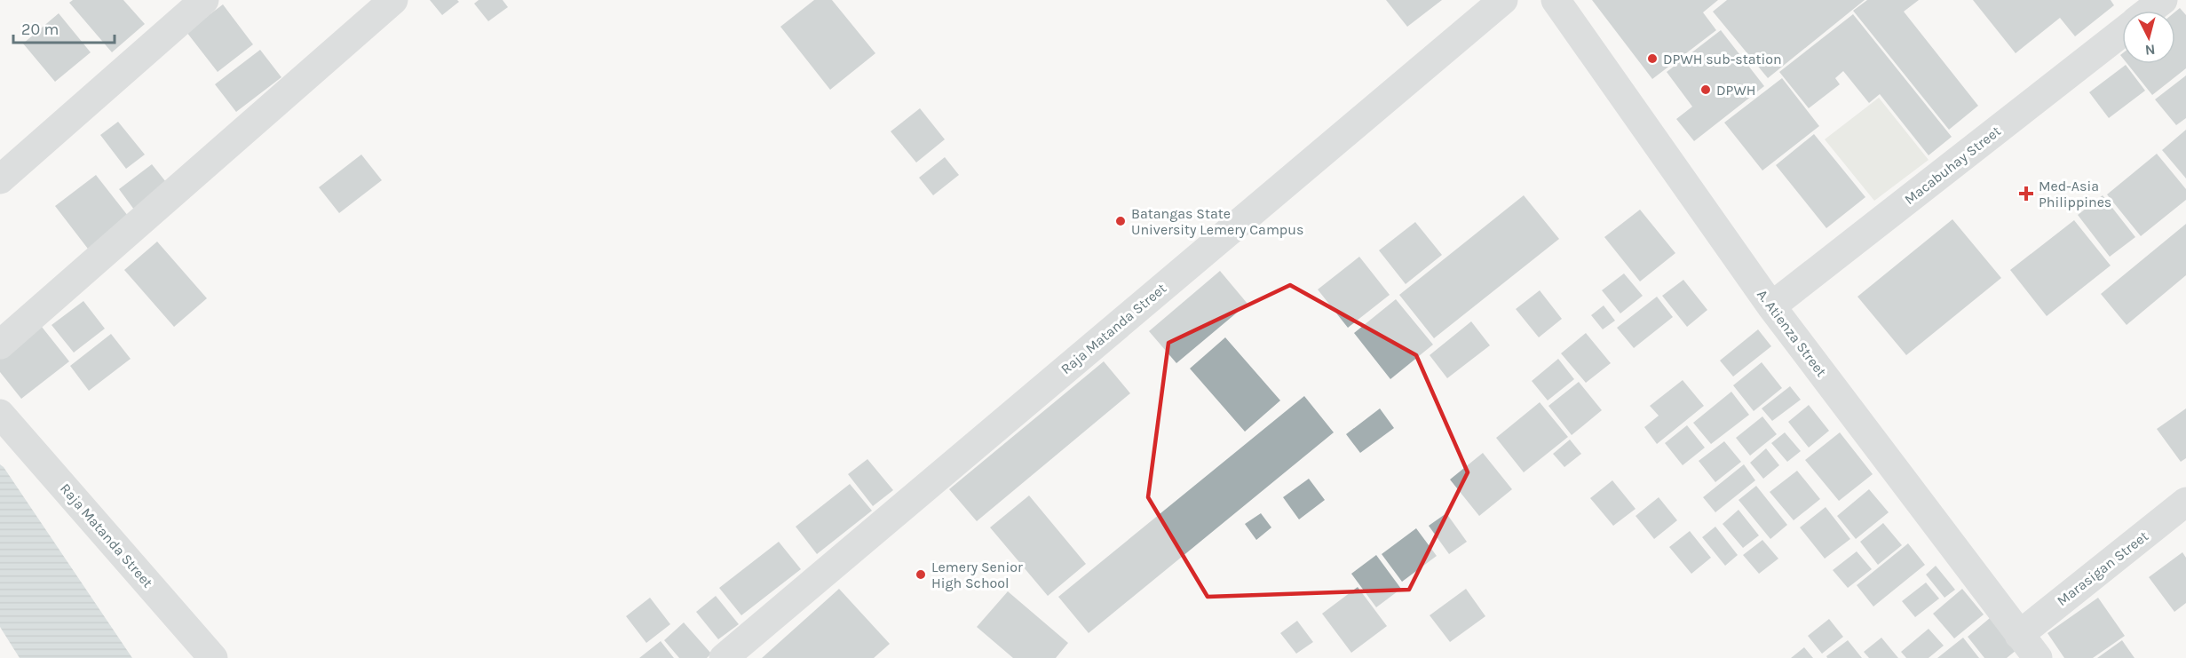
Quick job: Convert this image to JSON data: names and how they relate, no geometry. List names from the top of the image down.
{
  "streets": {
    "street": [
      "Macabuhay Street",
      "Raja Matanda Street",
      "A. Atienza Street",
      "Marasigan Street"
    ]
  },
  "crossings": [
    ["Macabuhay Street", "A. Atienza Street"],
    ["A. Atienza Street", "Marasigan Street"]
  ],
  "places": {
    "other": [
      "DPWH sub-station",
      "DPWH",
      "Batangas State University Lemery Campus",
      "Lemery Senior High School"
    ],
    "health": ["Med-Asia Philippines"]
  },
  "scale_bar": "20 m",
  "north": "bottom"
}
